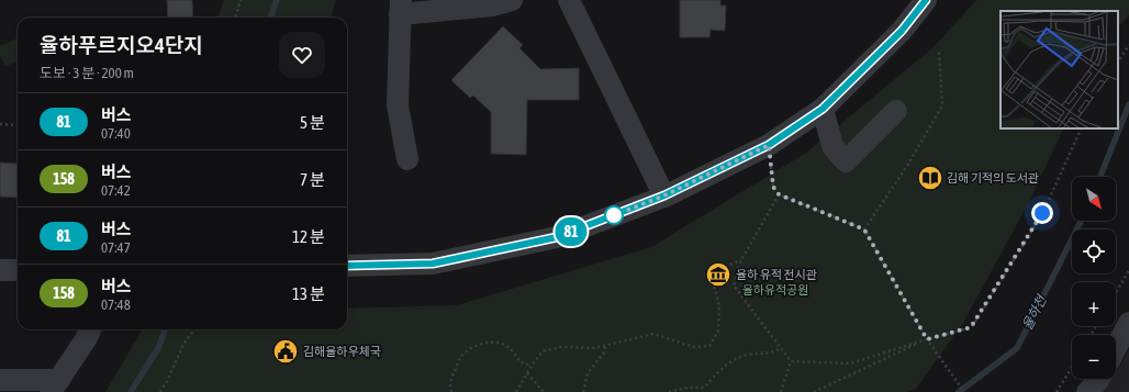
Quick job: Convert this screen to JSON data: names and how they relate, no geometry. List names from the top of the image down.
{
  "water": ["율하천"],
  "parks": ["율하유적공원"],
  "places": {
    "library": ["김해 기적의 도서관"],
    "museum": ["율하 유적 전시관"],
    "public building": ["김해율하우체국"]
  },
  "lines": ["bus line 81"],
  "north": "bottom right",
  "page": {
    "on_map": "81",
    "heading": ["율하푸르지오4단지", "도보 · 3 분 · 200 m"],
    "list": [
      {
        "mark": "81",
        "name": "버스",
        "note": "07:40",
        "value": "5 분"
      },
      {
        "mark": "158",
        "name": "버스",
        "note": "07:42",
        "value": "7 분"
      },
      {
        "mark": "81",
        "name": "버스",
        "note": "07:47",
        "value": "12 분"
      },
      {
        "mark": "158",
        "name": "버스",
        "note": "07:48",
        "value": "13 분"
      }
    ],
    "map_buttons": ["+", "−"]
  }
}
